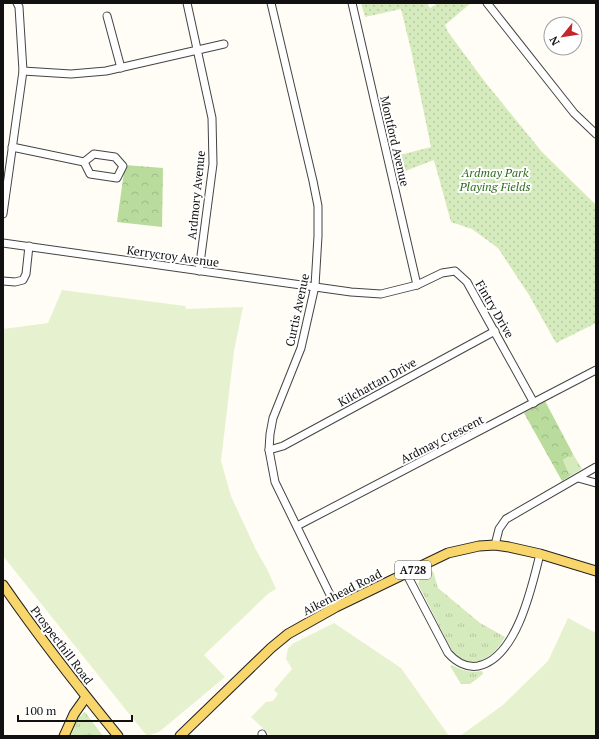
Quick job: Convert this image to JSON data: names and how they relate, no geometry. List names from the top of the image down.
{
  "streets": {
    "main road": ["A728", "Aikenhead Road", "Prospecthill Road"],
    "street": [
      "Montford Avenue",
      "Ardmory Avenue",
      "Kerrycroy Avenue",
      "Fintry Drive",
      "Curtis Avenue",
      "Kilchattan Drive",
      "Ardmay Crescent"
    ]
  },
  "crossings": [
    ["Montford Avenue", "Fintry Drive"],
    ["Ardmory Avenue", "Kerrycroy Avenue"],
    ["Kerrycroy Avenue", "Fintry Drive"],
    ["Kerrycroy Avenue", "Curtis Avenue"],
    ["Fintry Drive", "Curtis Avenue"],
    ["Fintry Drive", "Kilchattan Drive"],
    ["Fintry Drive", "Ardmay Crescent"],
    ["Curtis Avenue", "Kilchattan Drive"],
    ["Curtis Avenue", "Ardmay Crescent"],
    ["Curtis Avenue", "Aikenhead Road"]
  ],
  "parks": ["Ardmay Park Playing Fields"],
  "scale_bar": "100 m",
  "north": "bottom left"
}
